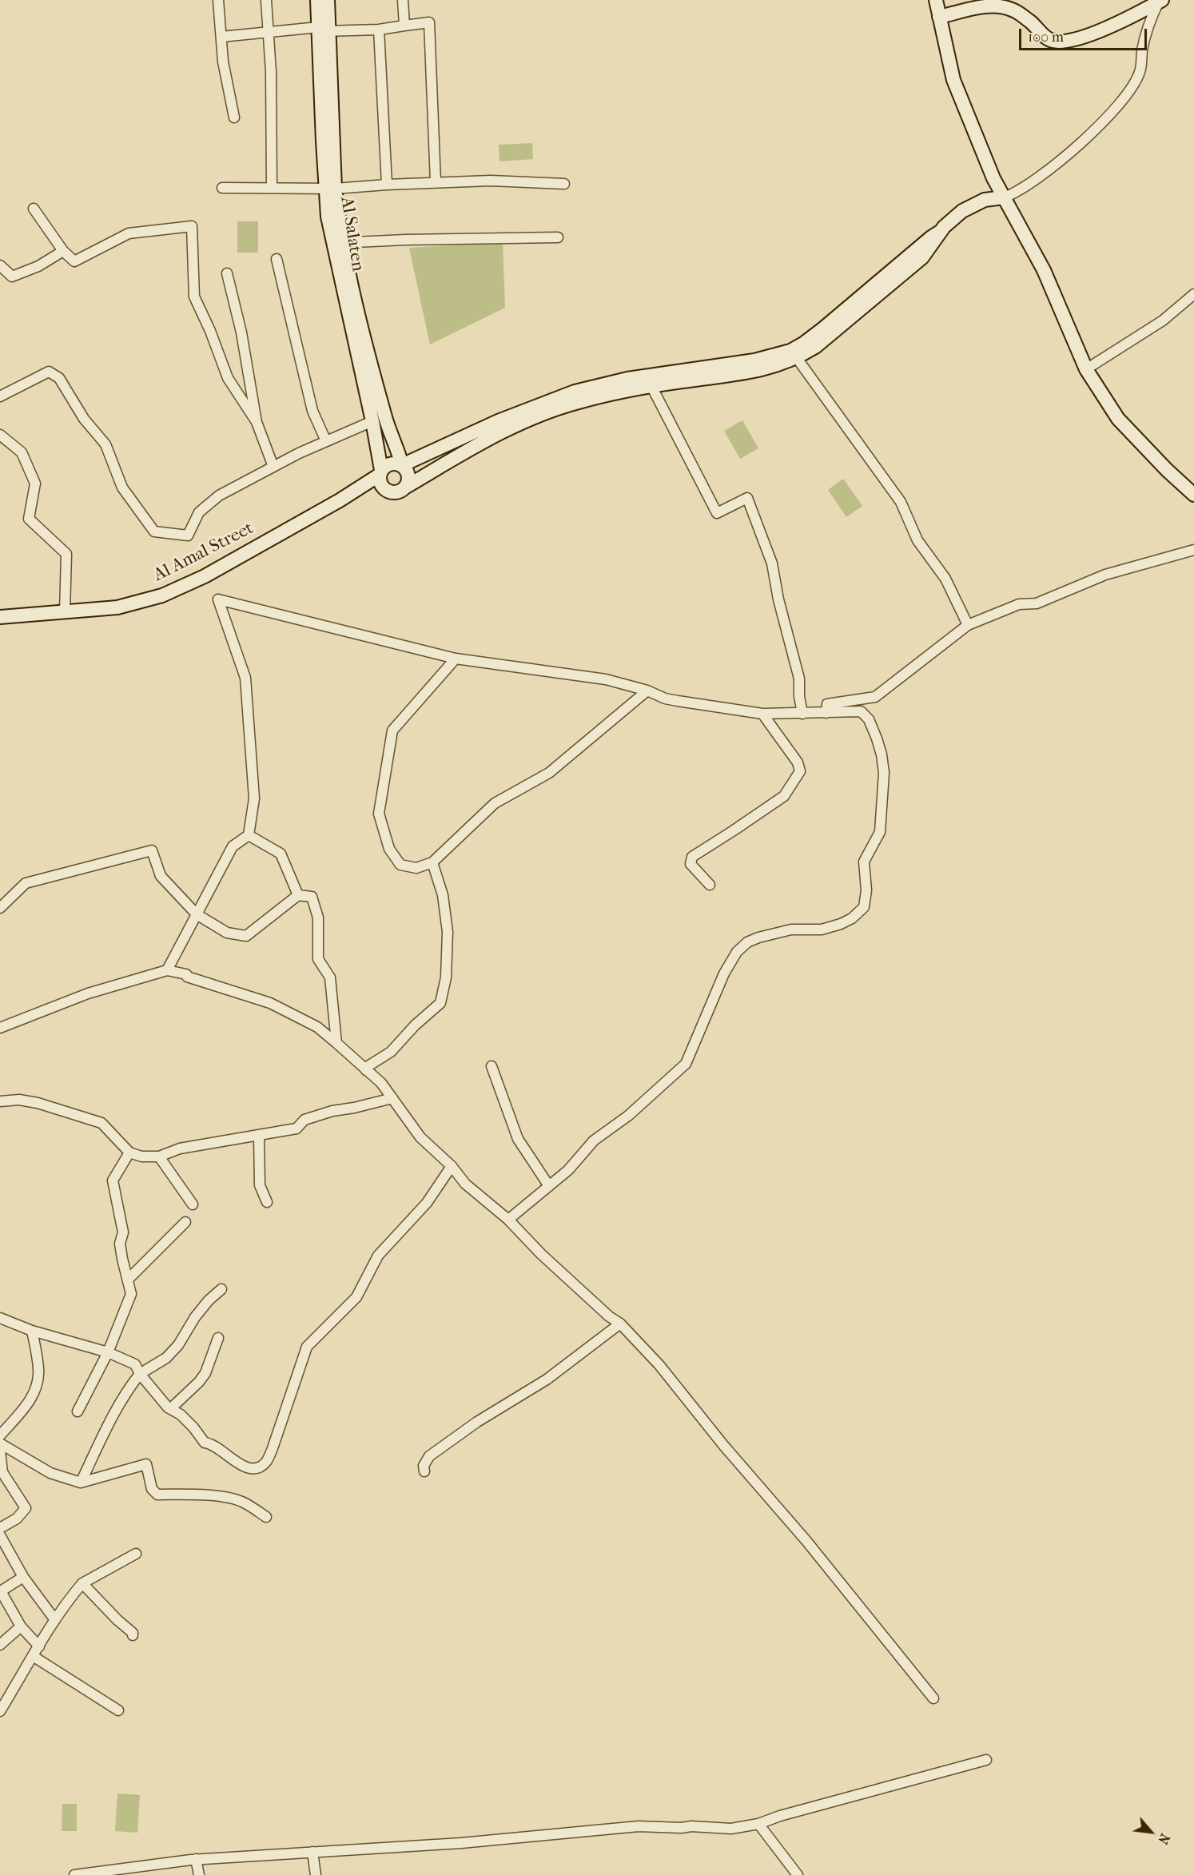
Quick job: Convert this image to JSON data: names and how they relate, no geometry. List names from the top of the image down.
{
  "streets": {
    "main road": ["Al Salaten", "Al Amal Street"]
  },
  "crossings": [
    ["Al Salaten", "Al Amal Street"]
  ],
  "scale_bar": "100 m",
  "north": "bottom right"
}
